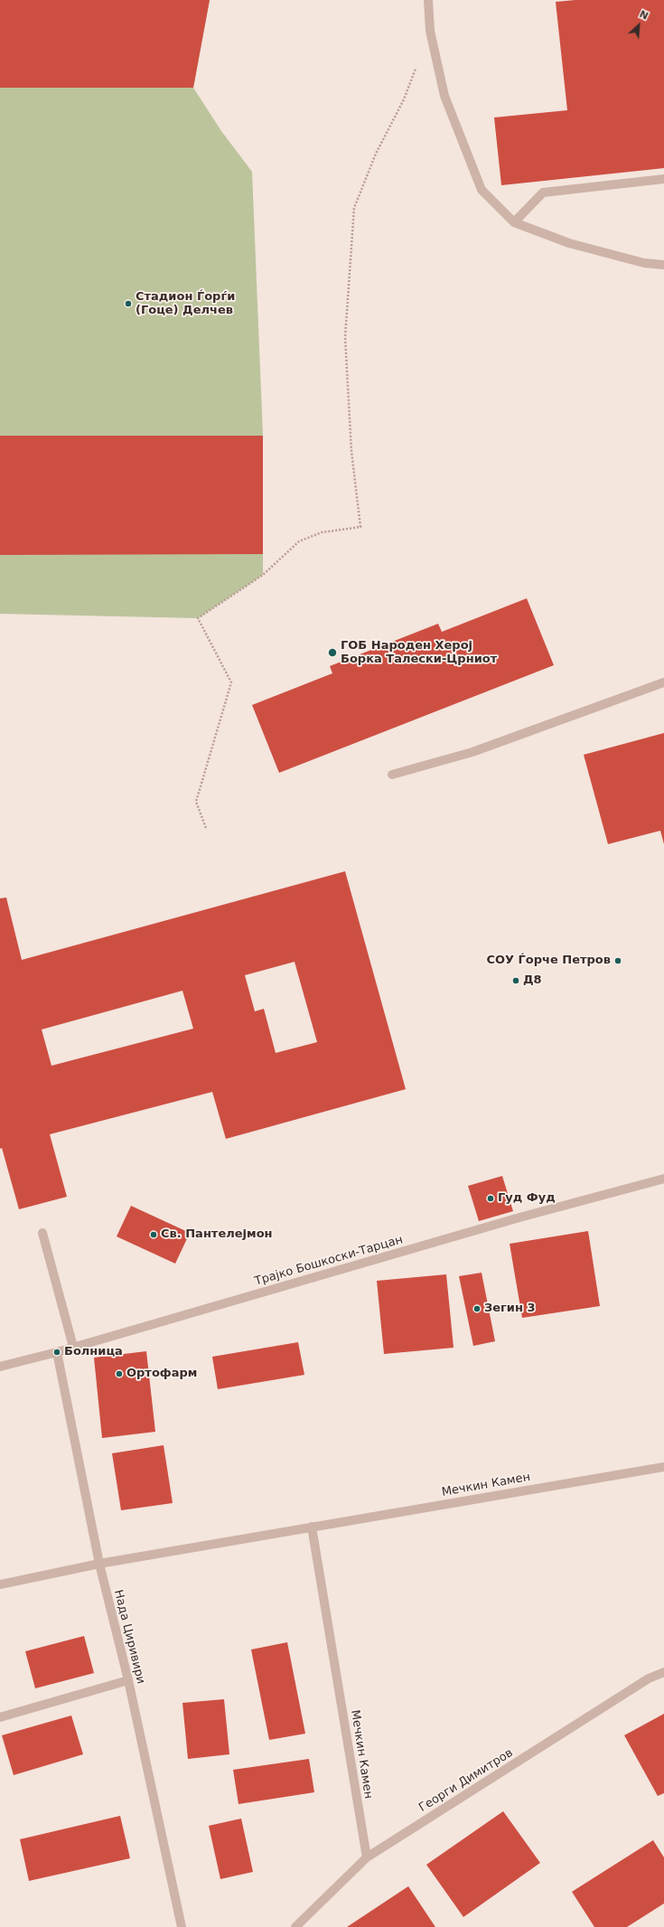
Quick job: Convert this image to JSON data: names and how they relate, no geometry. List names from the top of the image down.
{
  "streets": {
    "street": [
      "Трајко Бошкоски-Тарцан",
      "Мечкин Камен",
      "Нада Циривири",
      "Георги Димитров"
    ]
  },
  "crossings": [
    ["Трајко Бошкоски-Тарцан", "Нада Циривири"],
    ["Мечкин Камен", "Нада Циривири"],
    ["Мечкин Камен", "Георги Димитров"]
  ],
  "places": [
    "Стадион Ѓорѓи (Гоце) Делчев",
    "ГОБ Народен Херој Борка Талески-Црниот",
    "СОУ Ѓорче Петров",
    "Д8",
    "Гуд Фуд",
    "Св. Пантелејмон",
    "Зегин 3",
    "Болница",
    "Ортофарм"
  ],
  "north": "top right"
}
